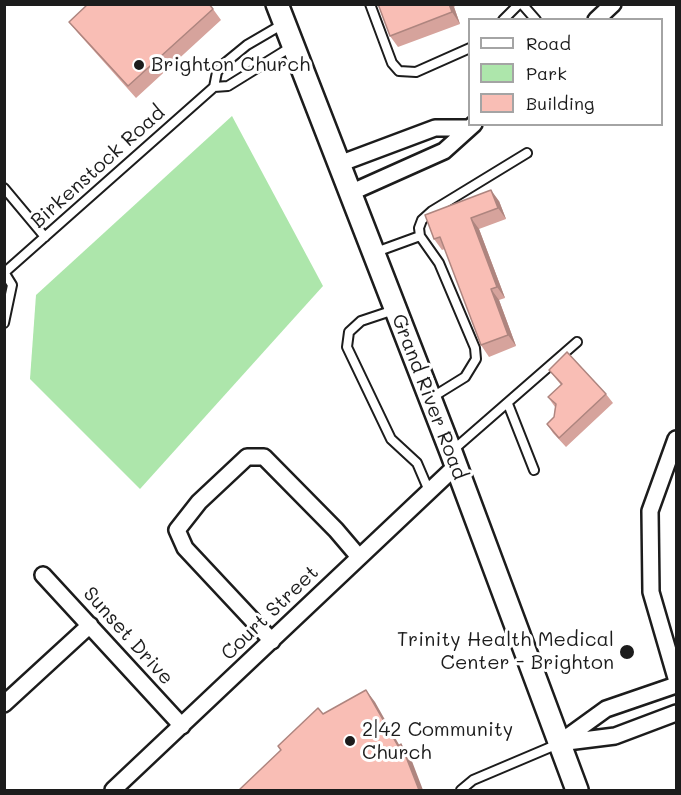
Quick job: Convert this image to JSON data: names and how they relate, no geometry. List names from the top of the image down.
{
  "streets": {
    "main road": ["Grand River Road"],
    "street": ["Court Street", "Sunset Drive"],
    "lane": ["Birkenstock Road"]
  },
  "crossings": [
    ["Birkenstock Road", "Grand River Road"],
    ["Grand River Road", "Court Street"],
    ["Court Street", "Sunset Drive"]
  ],
  "places": ["Brighton Church", "Trinity Health Medical Center - Brighton", "2|42 Community Church"],
  "legend": ["Road", "Park", "Building"]
}
